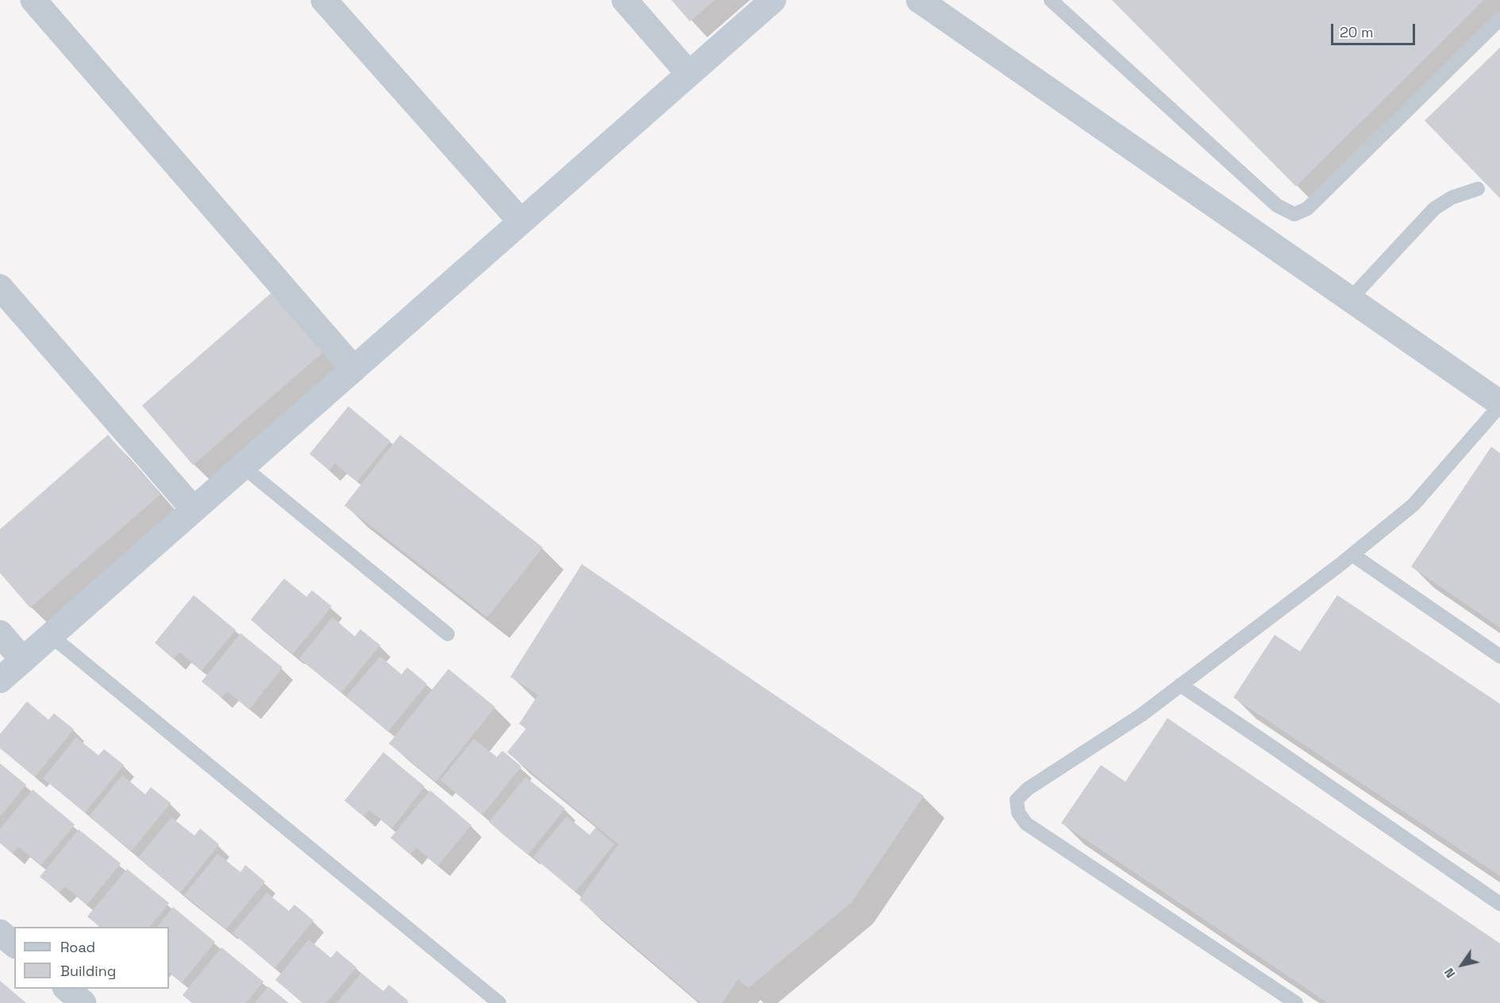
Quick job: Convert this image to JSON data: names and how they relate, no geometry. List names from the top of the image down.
{
  "legend": ["Road", "Building"],
  "scale_bar": "20 m",
  "north": "bottom left"
}
